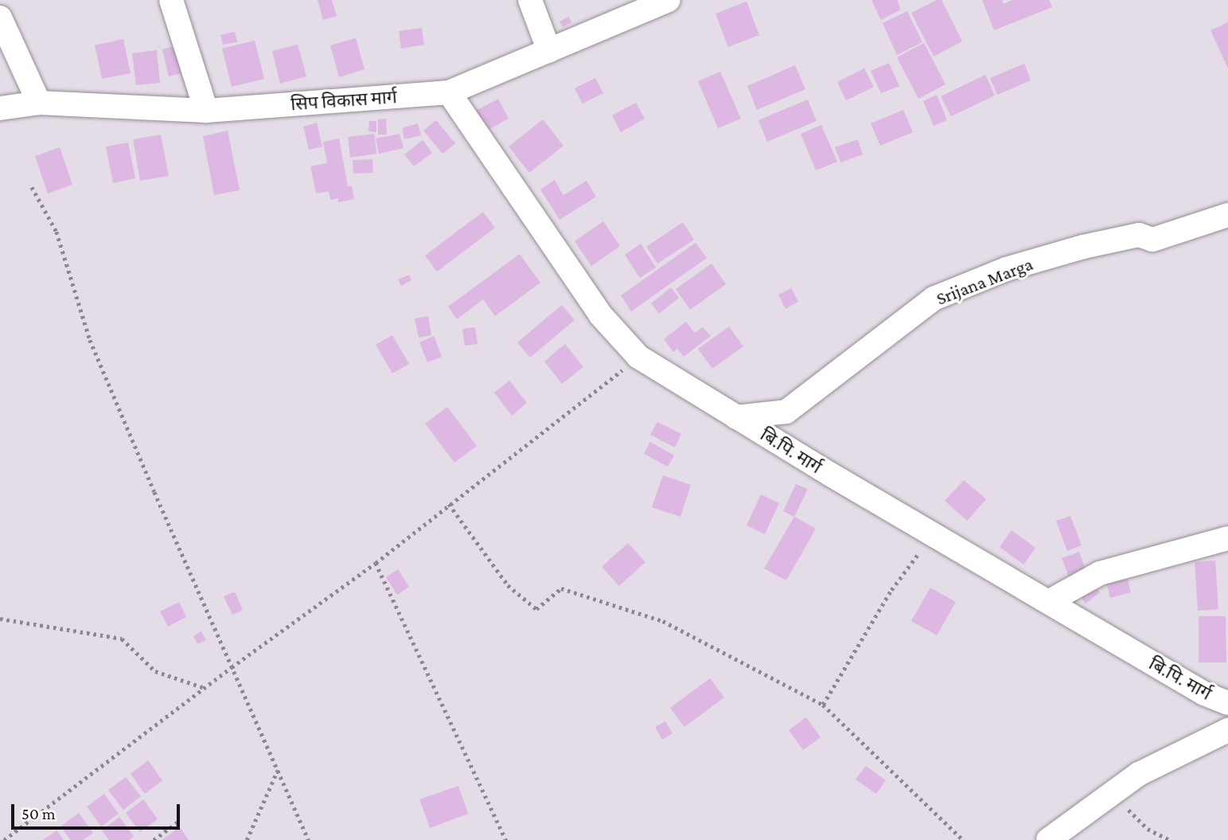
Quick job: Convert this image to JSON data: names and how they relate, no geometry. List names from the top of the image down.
{
  "streets": {
    "street": ["सिप विकास मार्ग", "Srijana Marga", "बि.पि. मार्ग"]
  },
  "crossings": [
    ["सिप विकास मार्ग", "बि.पि. मार्ग"],
    ["Srijana Marga", "बि.पि. मार्ग"]
  ],
  "scale_bar": "50 m"
}
